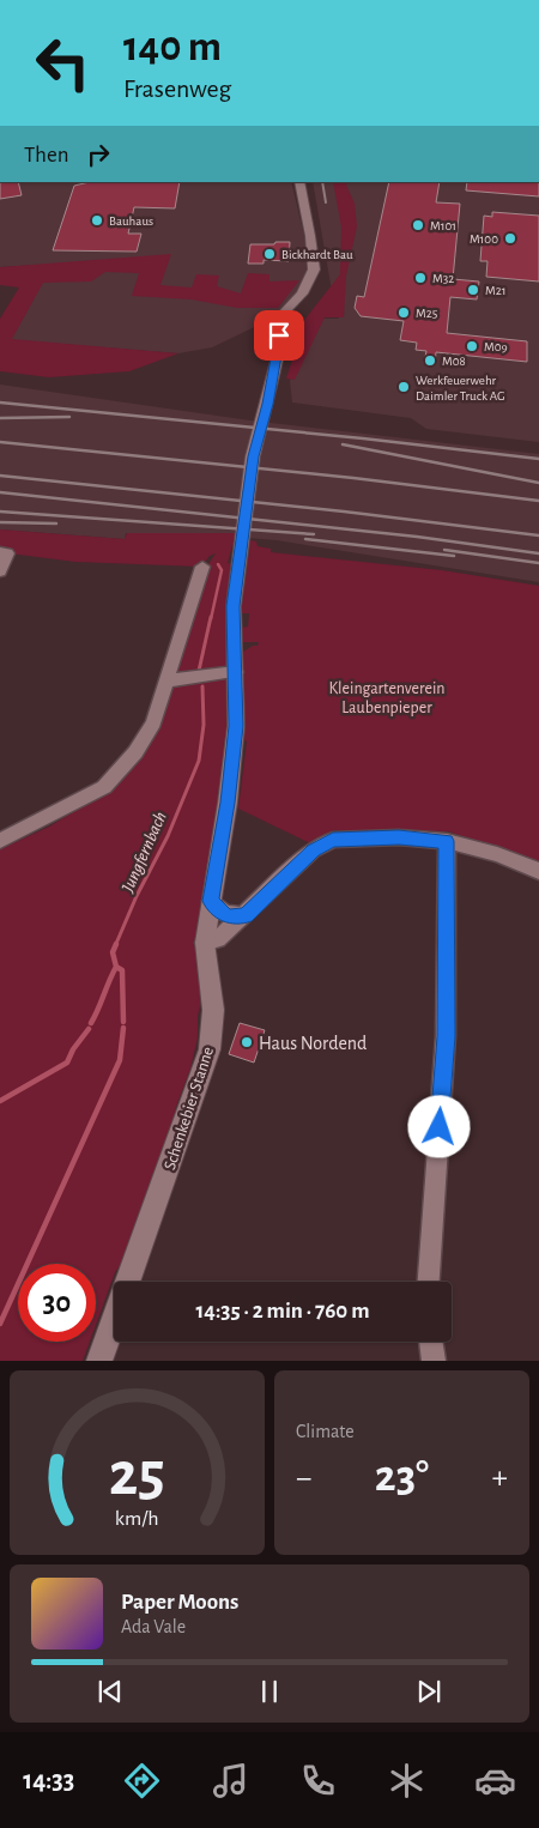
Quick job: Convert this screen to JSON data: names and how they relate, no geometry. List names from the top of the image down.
{
  "streets": {
    "street": ["Schenkebier Stanne"]
  },
  "water": ["Jungfernbach"],
  "parks": ["Kleingartenverein Laubenpieper"],
  "places": [
    "Bauhaus",
    "M101",
    "M100",
    "Bickhardt Bau",
    "M32",
    "M21",
    "M25",
    "M09",
    "M08",
    "Werkfeuerwehr Daimler Truck AG",
    "Haus Nordend"
  ],
  "page": {
    "turn": ["140 m", "Frasenweg"],
    "then": "Then",
    "limit": "30",
    "trip": "14:35 · 2 min · 760 m",
    "tile": "Climate",
    "heat": ["−", "23°", "+"],
    "song": ["Paper Moons", "Ada Vale"],
    "tabs": "14:33",
    "gauge": ["25", "km/h"]
  }
}
